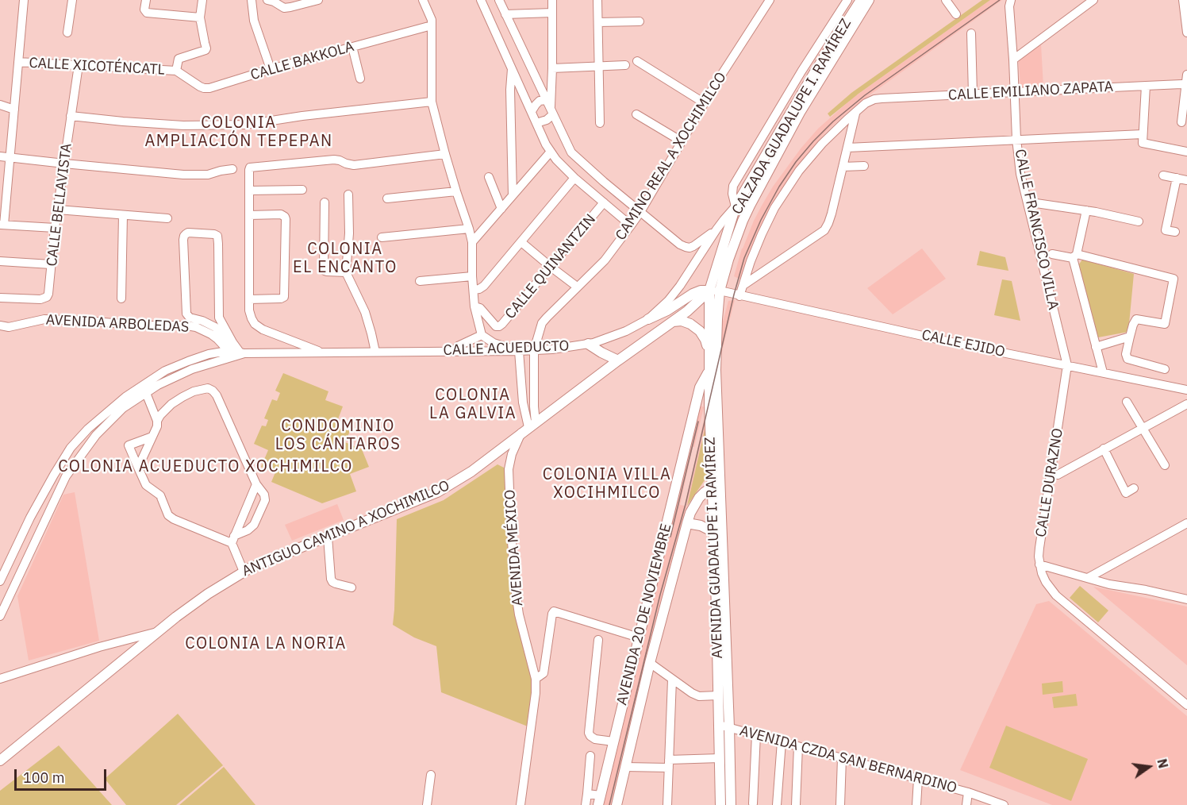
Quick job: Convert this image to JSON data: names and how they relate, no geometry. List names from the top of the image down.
{
  "streets": {
    "main road": [
      "CALZADA GUADALUPE I. RAMÍREZ",
      "ANTIGUO CAMINO A XOCHIMILCO",
      "AVENIDA GUADALUPE I. RAMÍREZ",
      "AVENIDA 20 DE NOVIEMBRE"
    ],
    "street": [
      "CALLE BAKKOLA",
      "CALLE XICOTÉNCATL",
      "CALLE EMILIANO ZAPATA",
      "CAMINO REAL A XOCHIMILCO",
      "CALLE BELLAVISTA",
      "CALLE FRANCISCO VILLA",
      "CALLE QUINANTZIN",
      "AVENIDA ARBOLEDAS",
      "CALLE EJIDO",
      "CALLE ACUEDUCTO",
      "CALLE DURAZNO",
      "AVENIDA MÉXICO",
      "AVENIDA CZDA SAN BERNARDINO"
    ]
  },
  "crossings": [
    ["CALLE BAKKOLA", "CALLE XICOTÉNCATL"],
    ["CALLE XICOTÉNCATL", "CALLE BELLAVISTA"],
    ["CALLE EMILIANO ZAPATA", "CALLE FRANCISCO VILLA"],
    ["CALZADA GUADALUPE I. RAMÍREZ", "CALLE EJIDO"],
    ["CALZADA GUADALUPE I. RAMÍREZ", "CALLE ACUEDUCTO"],
    ["CALZADA GUADALUPE I. RAMÍREZ", "ANTIGUO CAMINO A XOCHIMILCO"],
    ["CALZADA GUADALUPE I. RAMÍREZ", "AVENIDA GUADALUPE I. RAMÍREZ"],
    ["CAMINO REAL A XOCHIMILCO", "CALLE ACUEDUCTO"],
    ["CAMINO REAL A XOCHIMILCO", "ANTIGUO CAMINO A XOCHIMILCO"],
    ["CAMINO REAL A XOCHIMILCO", "AVENIDA MÉXICO"],
    ["CALLE FRANCISCO VILLA", "CALLE EJIDO"],
    ["CALLE FRANCISCO VILLA", "CALLE DURAZNO"],
    ["AVENIDA ARBOLEDAS", "CALLE ACUEDUCTO"],
    ["CALLE EJIDO", "CALLE DURAZNO"],
    ["CALLE EJIDO", "AVENIDA GUADALUPE I. RAMÍREZ"],
    ["ANTIGUO CAMINO A XOCHIMILCO", "AVENIDA MÉXICO"],
    ["ANTIGUO CAMINO A XOCHIMILCO", "AVENIDA GUADALUPE I. RAMÍREZ"],
    ["AVENIDA GUADALUPE I. RAMÍREZ", "AVENIDA 20 DE NOVIEMBRE"],
    ["AVENIDA GUADALUPE I. RAMÍREZ", "AVENIDA CZDA SAN BERNARDINO"]
  ],
  "districts": [
    "COLONIA AMPLIACIÓN TEPEPAN",
    "COLONIA EL ENCANTO",
    "COLONIA LA GALVIA",
    "CONDOMINIO LOS CÁNTAROS",
    "COLONIA ACUEDUCTO XOCHIMILCO",
    "COLONIA VILLA XOCIHMILCO",
    "COLONIA LA NORIA"
  ],
  "scale_bar": "100 m",
  "north": "right"
}
